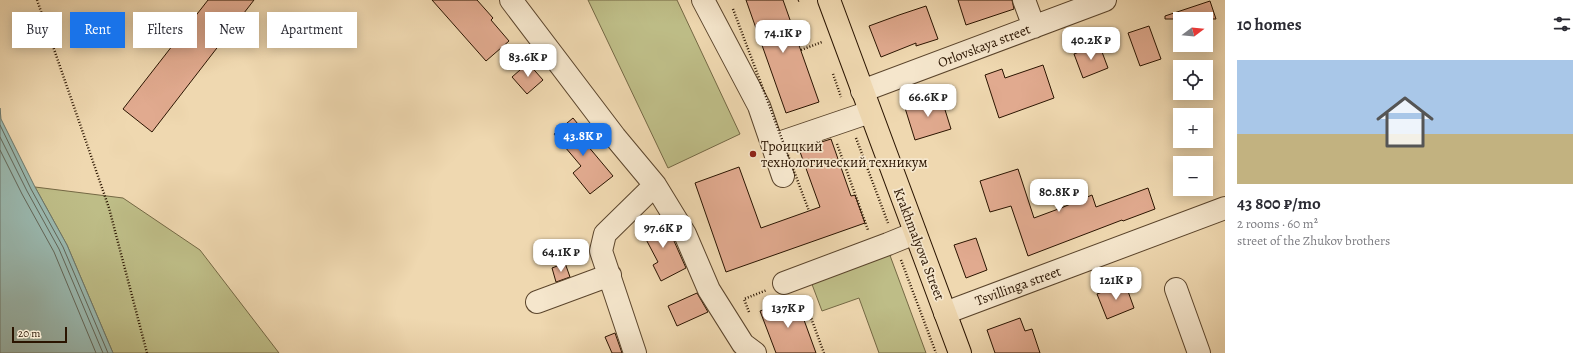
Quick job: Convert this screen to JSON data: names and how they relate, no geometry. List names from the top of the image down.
{
  "streets": {
    "main road": ["Krakhmalyova Street"],
    "street": ["Orlovskaya street", "Tsvillinga street"]
  },
  "crossings": [
    ["Orlovskaya street", "Krakhmalyova Street"],
    ["Krakhmalyova Street", "Tsvillinga street"]
  ],
  "places": ["Троицкий технологический техникум"],
  "scale_bar": "20 m",
  "north": "right",
  "page": {
    "heading": "10 homes",
    "map_buttons": ["+", "−"],
    "chip": [
      "Buy",
      "Rent",
      "Filters",
      "New",
      "Apartment"
    ],
    "price": [
      "74.1K ₽",
      "40.2K ₽",
      "83.6K ₽",
      "66.6K ₽",
      "43.8K ₽",
      "80.8K ₽",
      "97.6K ₽",
      "64.1K ₽",
      "121K ₽",
      "137K ₽"
    ],
    "list": [
      {
        "name": "43 800 ₽/mo",
        "note": "2 rooms · 60 m² · street of the Zhukov brothers"
      }
    ],
    "scale": "20 m"
  }
}
